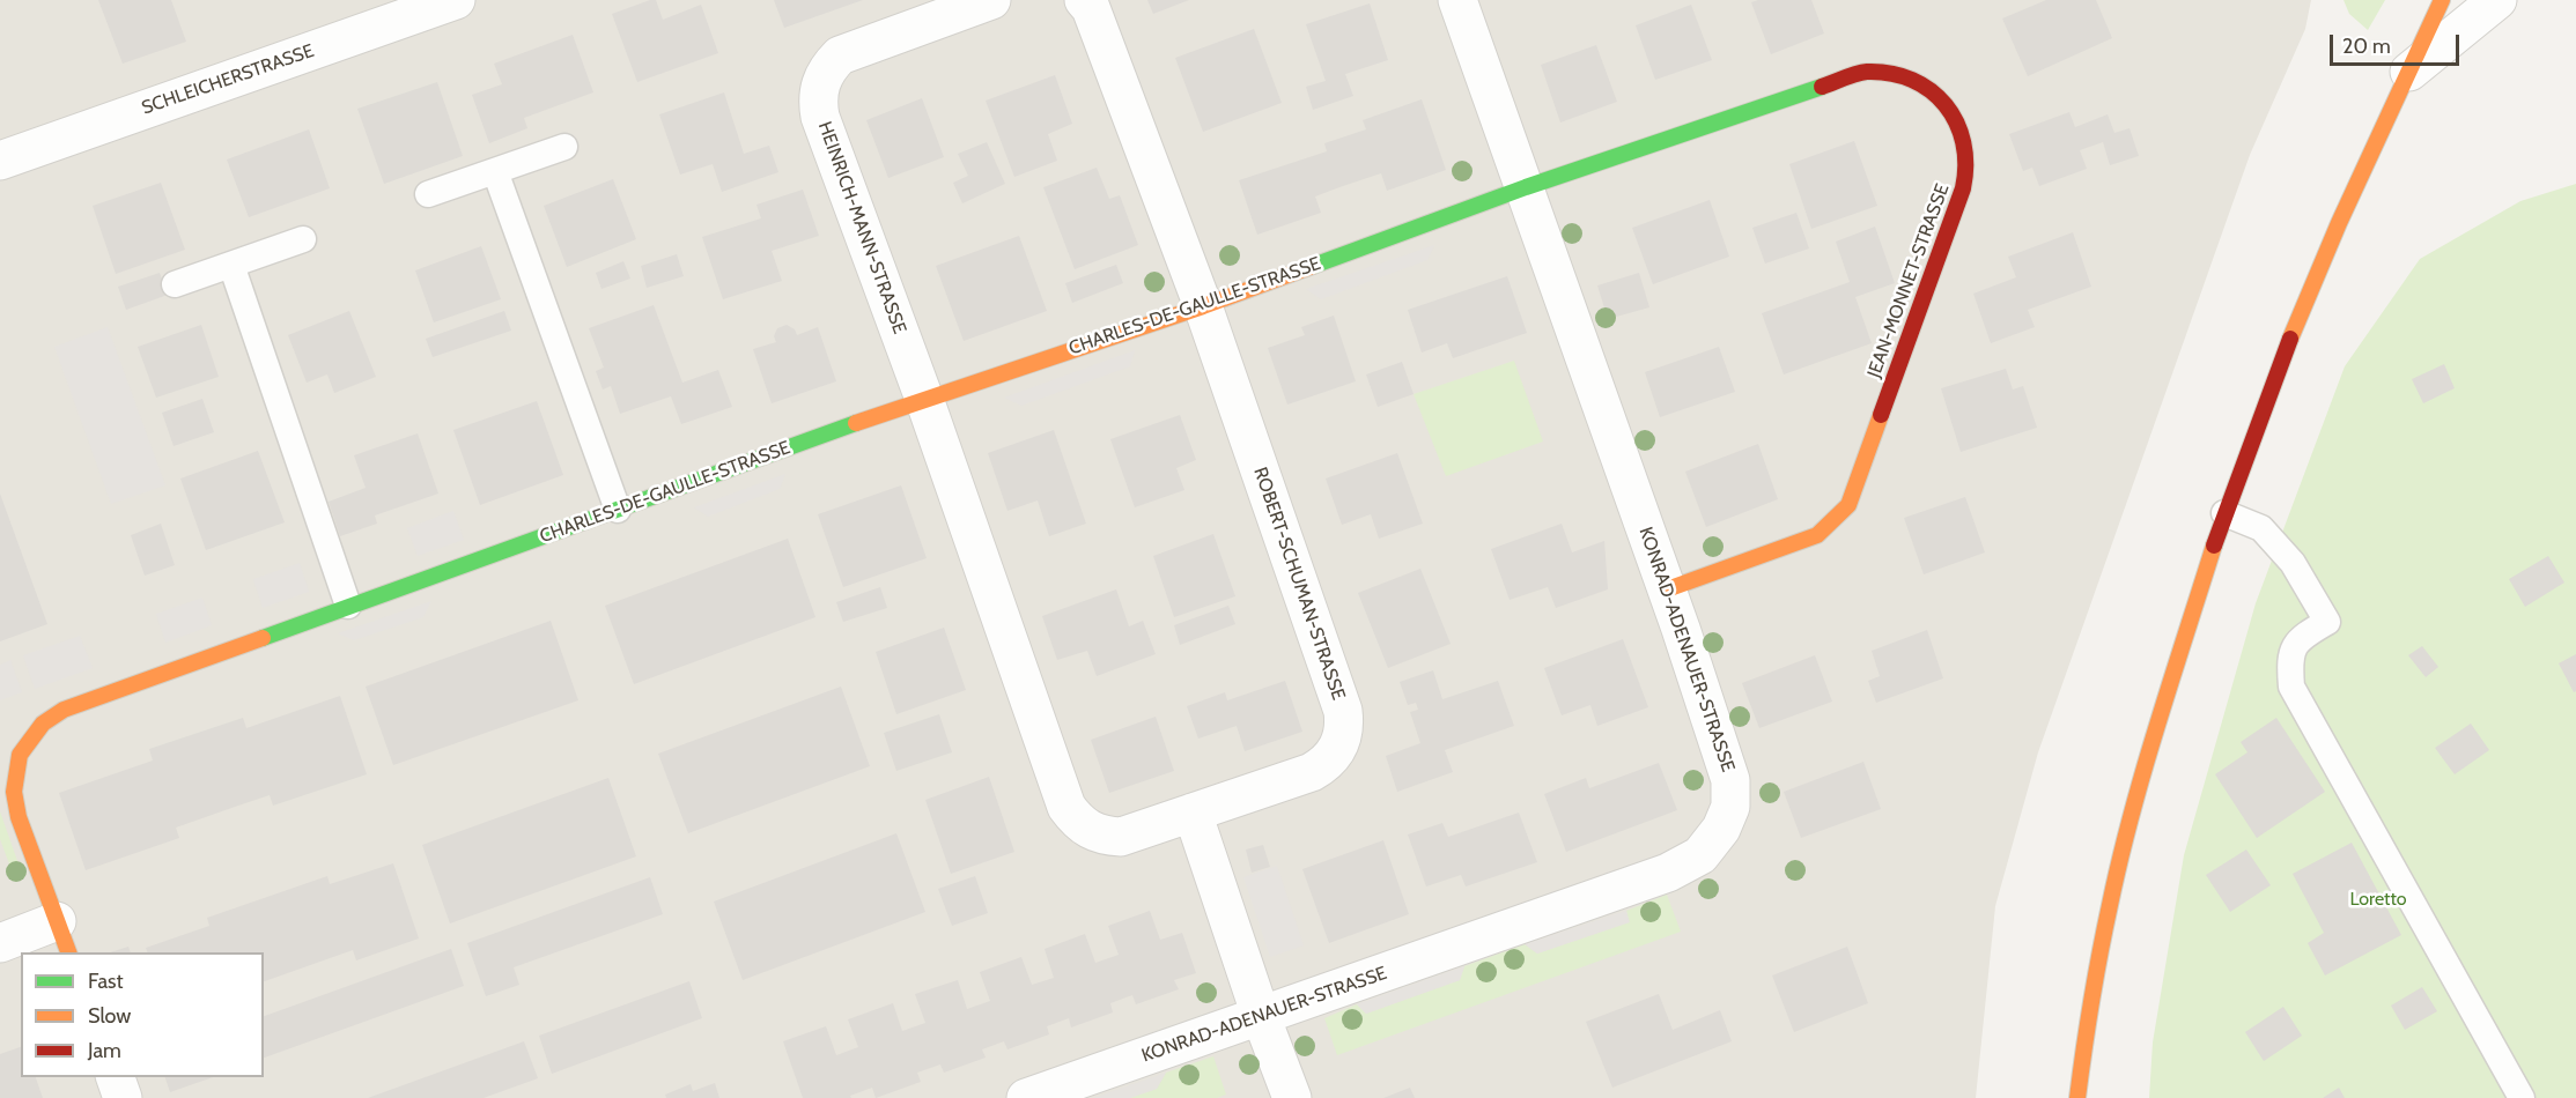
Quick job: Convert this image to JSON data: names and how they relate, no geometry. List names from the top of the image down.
{
  "streets": {
    "street": [
      "SCHLEICHERSTRASSE",
      "HEINRICH-MANN-STRASSE",
      "JEAN-MONNET-STRASSE",
      "CHARLES-DE-GAULLE-STRASSE",
      "ROBERT-SCHUMAN-STRASSE",
      "KONRAD-ADENAUER-STRASSE"
    ]
  },
  "crossings": [
    ["HEINRICH-MANN-STRASSE", "CHARLES-DE-GAULLE-STRASSE"],
    ["HEINRICH-MANN-STRASSE", "ROBERT-SCHUMAN-STRASSE"],
    ["JEAN-MONNET-STRASSE", "CHARLES-DE-GAULLE-STRASSE"],
    ["JEAN-MONNET-STRASSE", "KONRAD-ADENAUER-STRASSE"],
    ["CHARLES-DE-GAULLE-STRASSE", "ROBERT-SCHUMAN-STRASSE"],
    ["CHARLES-DE-GAULLE-STRASSE", "KONRAD-ADENAUER-STRASSE"]
  ],
  "parks": ["Loretto"],
  "legend": ["Fast", "Slow", "Jam"],
  "scale_bar": "20 m"
}
